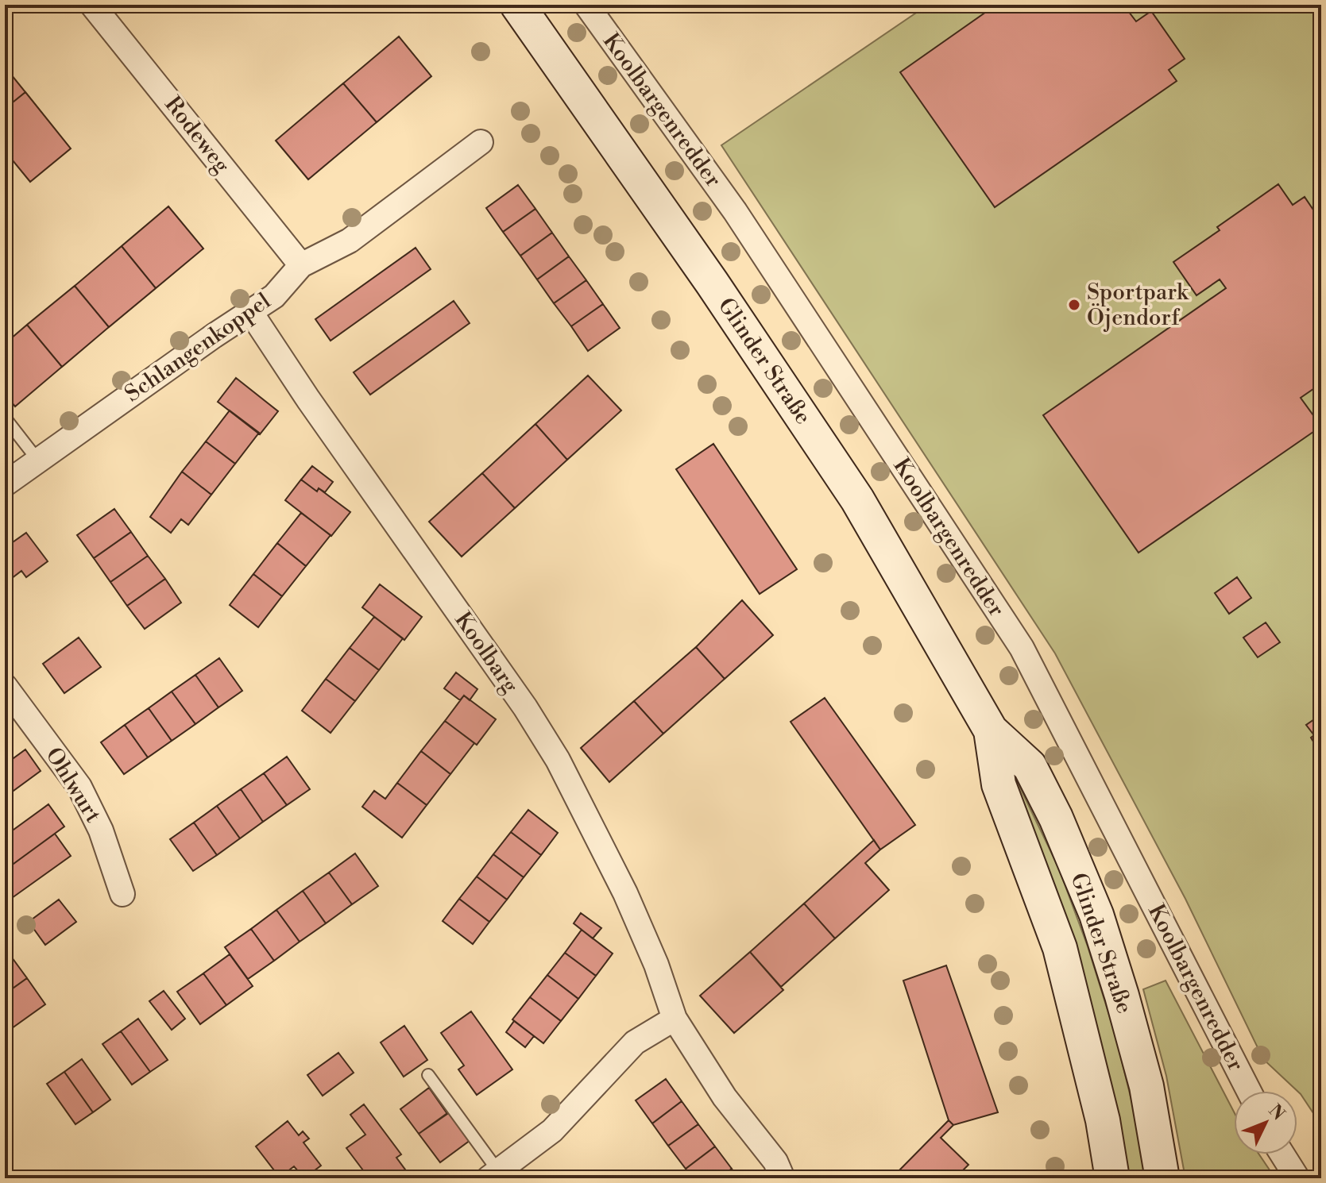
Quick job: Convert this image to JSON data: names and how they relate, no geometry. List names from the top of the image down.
{
  "streets": {
    "main road": ["Glinder Straße"],
    "street": [
      "Koolbargenredder",
      "Rodeweg",
      "Schlangenkoppel",
      "Koolbarg",
      "Ohlwurt"
    ]
  },
  "crossings": [
    ["Rodeweg", "Schlangenkoppel"],
    ["Schlangenkoppel", "Koolbarg"]
  ],
  "places": ["Sportpark Öjendorf"],
  "north": "top right"
}
